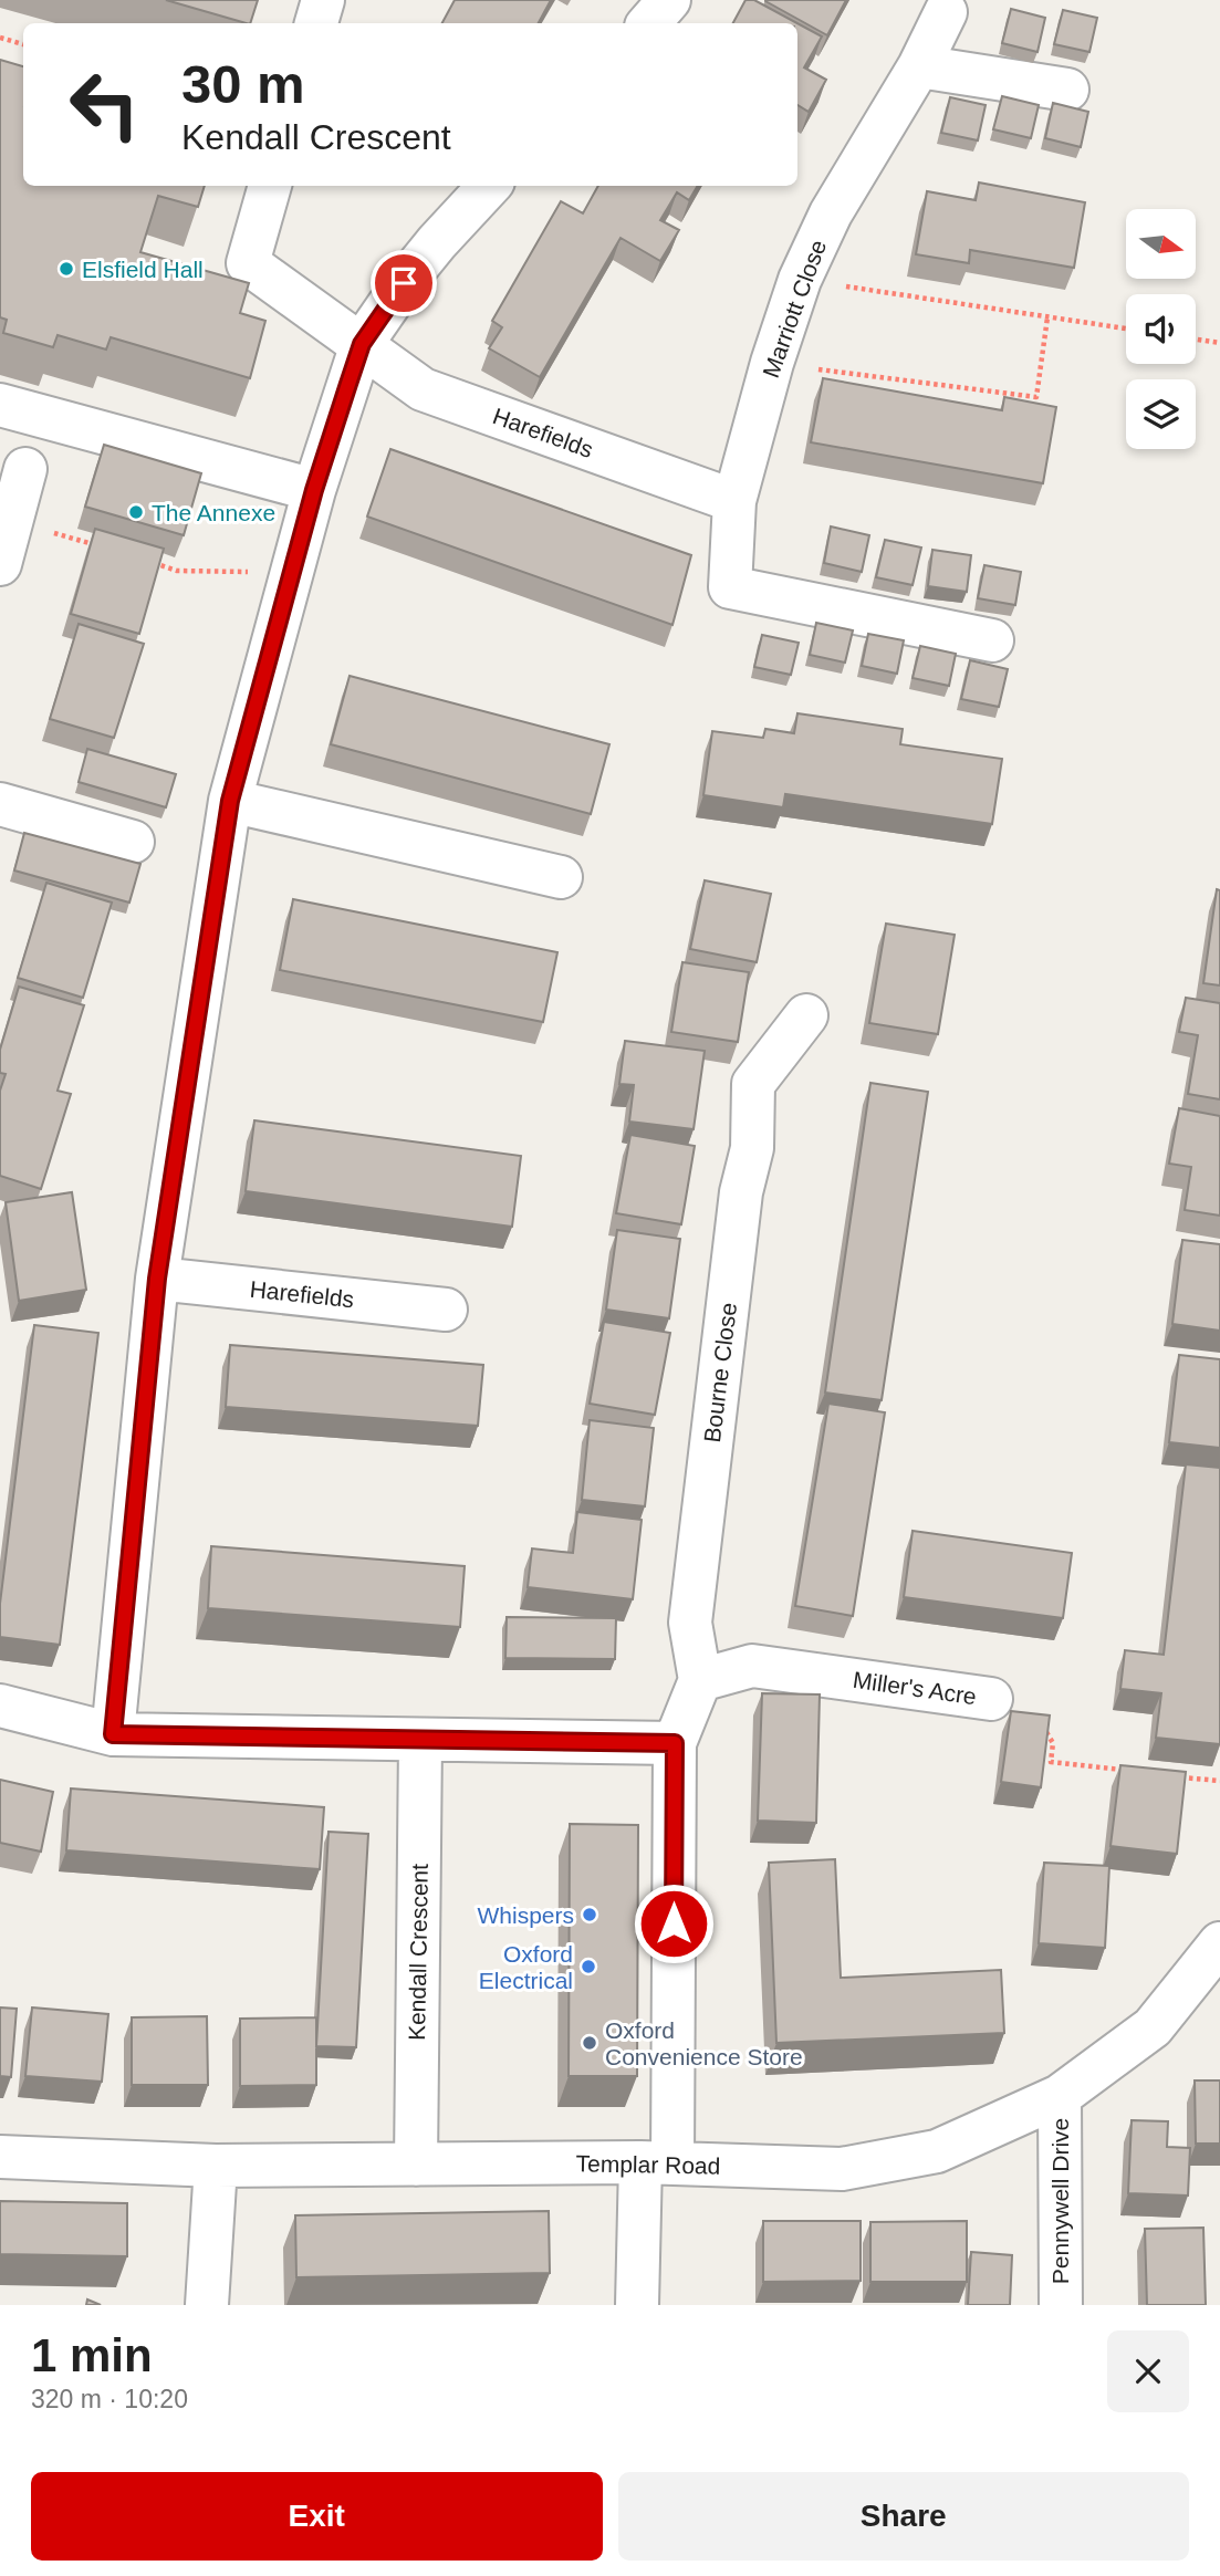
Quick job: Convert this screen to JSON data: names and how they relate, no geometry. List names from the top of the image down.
{
  "streets": {
    "street": [
      "Marriott Close",
      "Harefields",
      "Bourne Close",
      "Miller's Acre",
      "Kendall Crescent",
      "Templar Road",
      "Pennywell Drive"
    ]
  },
  "crossings": [
    ["Marriott Close", "Harefields"],
    ["Bourne Close", "Miller's Acre"],
    ["Kendall Crescent", "Templar Road"],
    ["Templar Road", "Pennywell Drive"]
  ],
  "places": [
    "Elsfield Hall",
    "The Annexe",
    "Whispers",
    "Oxford Electrical",
    "Oxford Convenience Store"
  ],
  "north": "right",
  "page": {
    "turn": ["30 m", "Kendall Crescent"],
    "heading": ["1 min", "320 m · 10:20"],
    "buttons": ["Exit", "Share"]
  }
}
